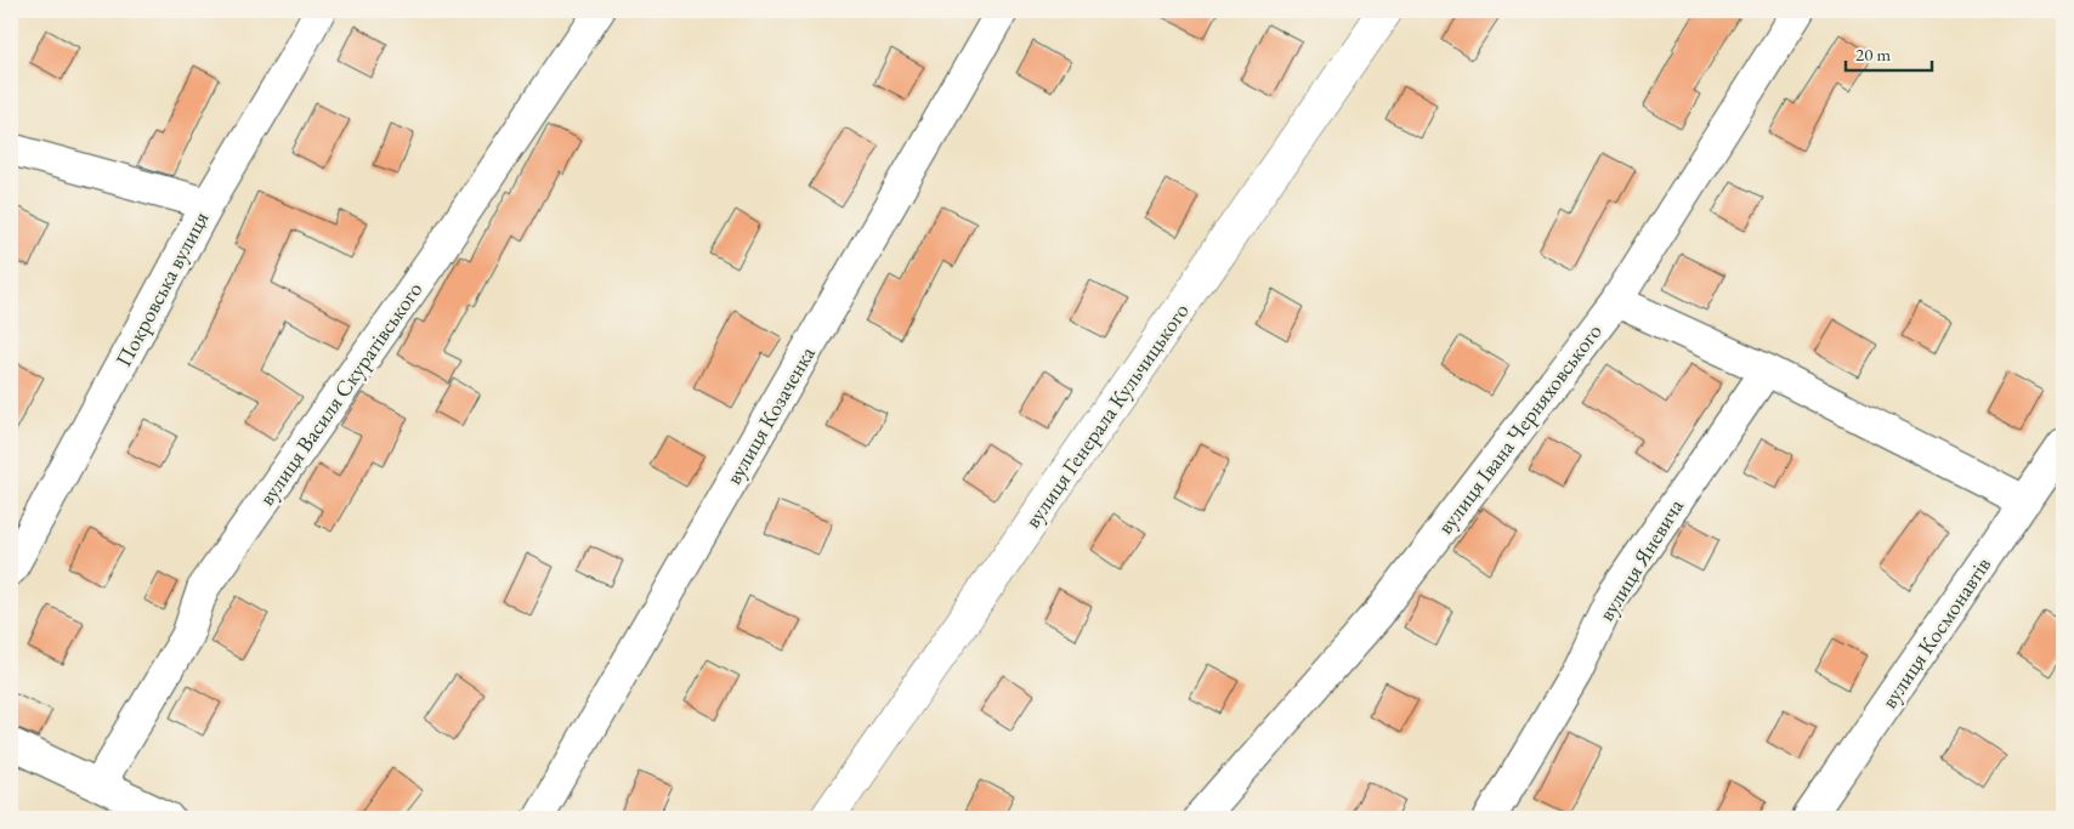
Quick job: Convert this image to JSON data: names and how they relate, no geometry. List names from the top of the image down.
{
  "streets": {
    "street": [
      "Покровська вулиця",
      "вулиця Василя Скуратівського",
      "вулиця Козаченка",
      "вулиця Генерала Кульчицького",
      "вулиця Івана Черняховського",
      "вулиця Яневича",
      "вулиця Космонавтів"
    ]
  },
  "scale_bar": "20 m"
}
